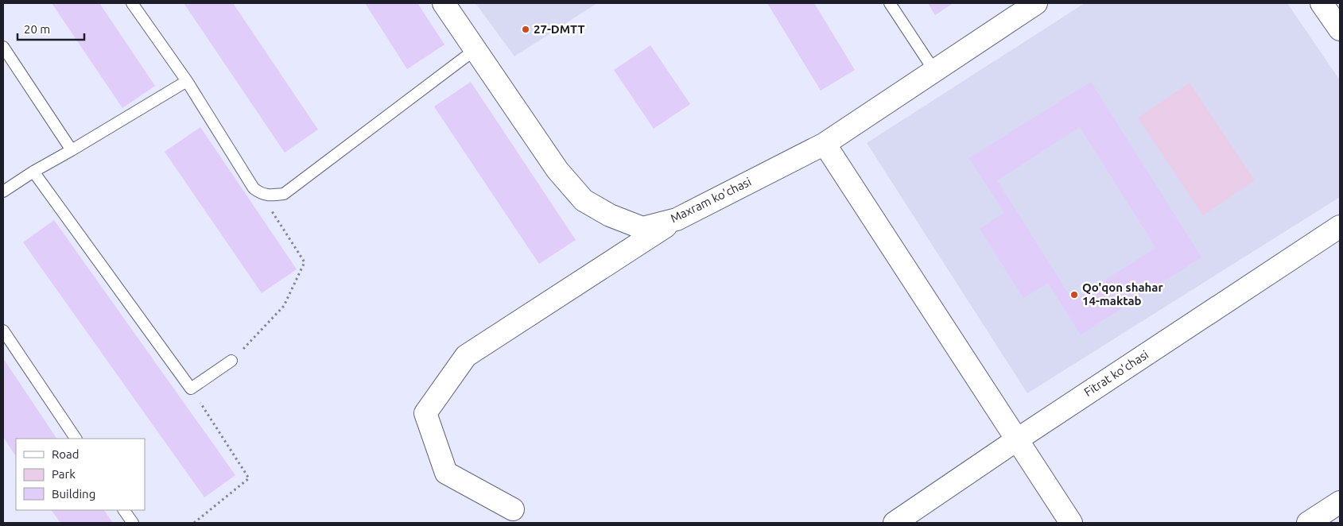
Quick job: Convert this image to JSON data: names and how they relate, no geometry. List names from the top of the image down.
{
  "streets": {
    "street": ["Maxram ko'chasi", "Fitrat ko'chasi"]
  },
  "places": ["27-DMTT", "Qo'qon shahar 14-maktab"],
  "legend": ["Road", "Park", "Building"],
  "scale_bar": "20 m"
}
